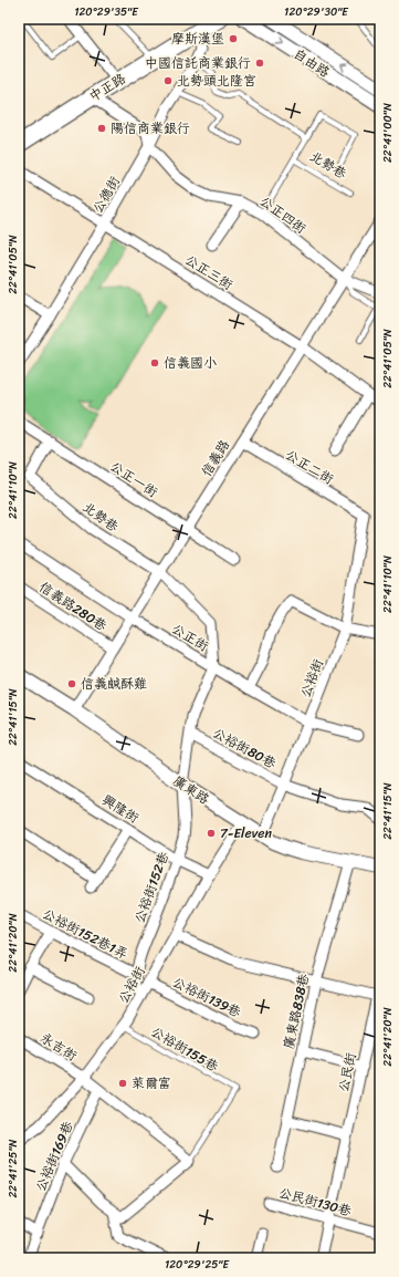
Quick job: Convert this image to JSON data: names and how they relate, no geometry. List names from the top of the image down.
{
  "streets": {
    "main road": ["中正路"],
    "street": [
      "自由路",
      "北勢巷",
      "公德街",
      "公正四街",
      "公正三街",
      "信義路",
      "公正二街",
      "公正一街",
      "信義路280巷",
      "公正街",
      "公裕街",
      "公裕街80巷",
      "廣東路",
      "興隆街",
      "公裕街152巷",
      "公裕街152巷1弄",
      "公裕街139巷",
      "廣東路838巷",
      "永吉街",
      "公民街",
      "公裕街169巷",
      "公民街130巷"
    ],
    "lane": ["公裕街155巷"]
  },
  "crossings": [
    ["中正路", "公德街"],
    ["中正路", "公正四街"],
    ["北勢巷", "公正四街"],
    ["北勢巷", "信義路"],
    ["北勢巷", "公正一街"],
    ["北勢巷", "公正街"],
    ["北勢巷", "公裕街152巷"],
    ["公德街", "公正四街"],
    ["公德街", "公正三街"],
    ["公正四街", "信義路"],
    ["公正三街", "信義路"],
    ["信義路", "公正二街"],
    ["信義路", "公正一街"],
    ["信義路", "信義路280巷"],
    ["信義路", "公正街"],
    ["信義路", "廣東路"],
    ["公正二街", "公裕街"],
    ["公正街", "公裕街"],
    ["公正街", "公裕街152巷"],
    ["公裕街", "公裕街80巷"],
    ["公裕街", "廣東路"],
    ["公裕街", "興隆街"],
    ["公裕街", "公裕街139巷"],
    ["公裕街", "永吉街"],
    ["公裕街", "公裕街155巷"],
    ["公裕街", "公民街"],
    ["公裕街80巷", "公裕街152巷"],
    ["廣東路", "公裕街152巷"],
    ["廣東路", "廣東路838巷"],
    ["興隆街", "公裕街152巷"],
    ["公裕街152巷", "公裕街152巷1弄"],
    ["廣東路838巷", "公民街"],
    ["永吉街", "公裕街155巷"],
    ["永吉街", "公裕街169巷"],
    ["公民街", "公民街130巷"]
  ],
  "places": [
    "摩斯漢堡",
    "中國信託商業銀行",
    "北勢頭北隆宮",
    "陽信商業銀行",
    "信義國小",
    "信義鹹酥雞",
    "7-Eleven",
    "萊爾富"
  ],
  "coordinates": [
    "120°29'35\"E",
    "120°29'30\"E",
    "22°41'00\"N",
    "22°41'05\"N",
    "22°41'10\"N",
    "22°41'15\"N",
    "22°41'20\"N",
    "22°41'25\"N",
    "120°29'25\"E"
  ]
}
